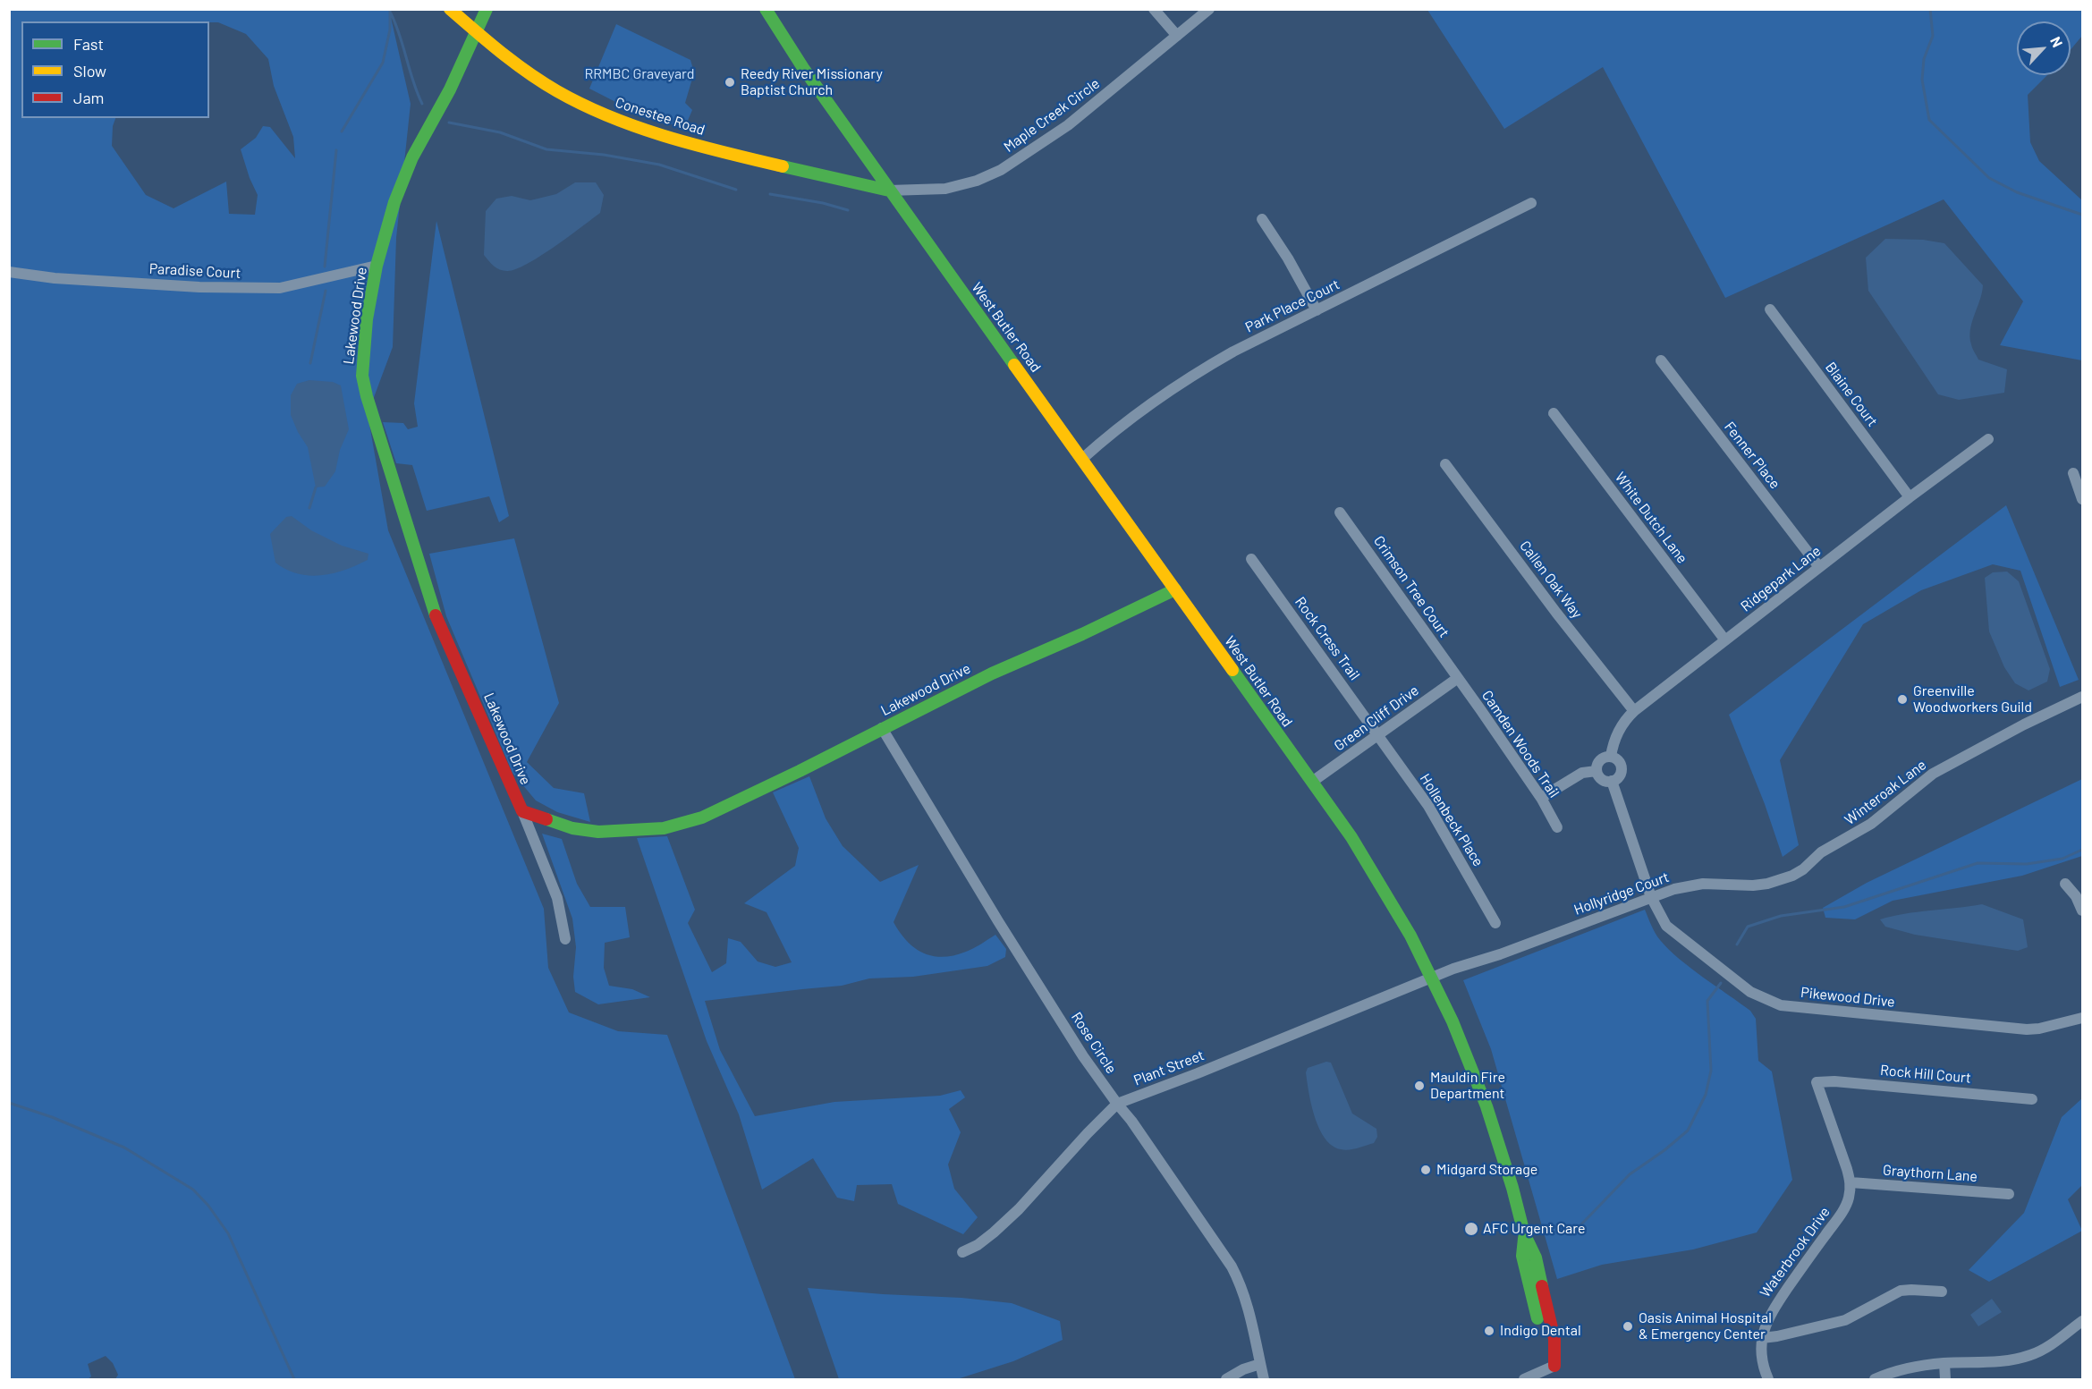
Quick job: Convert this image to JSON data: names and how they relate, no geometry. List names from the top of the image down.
{
  "streets": {
    "main road": ["Conestee Road", "Lakewood Drive", "West Butler Road"],
    "street": [
      "Maple Creek Circle",
      "Paradise Court",
      "Park Place Court",
      "Blaine Court",
      "Fenner Place",
      "White Dutch Lane",
      "Ridgepark Lane",
      "Callen Oak Way",
      "Crimson Tree Court",
      "Rock Cress Trail",
      "Green Cliff Drive",
      "Camden Woods Trail",
      "Winteroak Lane",
      "Hollenbeck Place",
      "Hollyridge Court",
      "Pikewood Drive",
      "Rose Circle",
      "Plant Street",
      "Rock Hill Court",
      "Graythorn Lane",
      "Waterbrook Drive"
    ]
  },
  "crossings": [
    ["Maple Creek Circle", "Conestee Road"],
    ["Maple Creek Circle", "West Butler Road"],
    ["Conestee Road", "Lakewood Drive"],
    ["Conestee Road", "West Butler Road"],
    ["Paradise Court", "Lakewood Drive"],
    ["Park Place Court", "West Butler Road"],
    ["Lakewood Drive", "West Butler Road"],
    ["Lakewood Drive", "Rose Circle"],
    ["West Butler Road", "Green Cliff Drive"],
    ["West Butler Road", "Hollyridge Court"],
    ["West Butler Road", "Plant Street"],
    ["Blaine Court", "Ridgepark Lane"],
    ["Fenner Place", "Ridgepark Lane"],
    ["White Dutch Lane", "Ridgepark Lane"],
    ["Ridgepark Lane", "Callen Oak Way"],
    ["Crimson Tree Court", "Green Cliff Drive"],
    ["Crimson Tree Court", "Camden Woods Trail"],
    ["Rock Cress Trail", "Green Cliff Drive"],
    ["Rock Cress Trail", "Hollenbeck Place"],
    ["Green Cliff Drive", "Camden Woods Trail"],
    ["Green Cliff Drive", "Hollenbeck Place"],
    ["Winteroak Lane", "Hollyridge Court"],
    ["Hollyridge Court", "Pikewood Drive"],
    ["Hollyridge Court", "Plant Street"],
    ["Rose Circle", "Plant Street"],
    ["Rock Hill Court", "Graythorn Lane"],
    ["Rock Hill Court", "Waterbrook Drive"],
    ["Graythorn Lane", "Waterbrook Drive"]
  ],
  "parks": ["RRMBC Graveyard"],
  "places": [
    "Reedy River Missionary Baptist Church",
    "Greenville Woodworkers Guild",
    "Mauldin Fire Department",
    "Midgard Storage",
    "AFC Urgent Care",
    "Oasis Animal Hospital & Emergency Center",
    "Indigo Dental"
  ],
  "legend": ["Fast", "Slow", "Jam"],
  "north": "top right"
}
